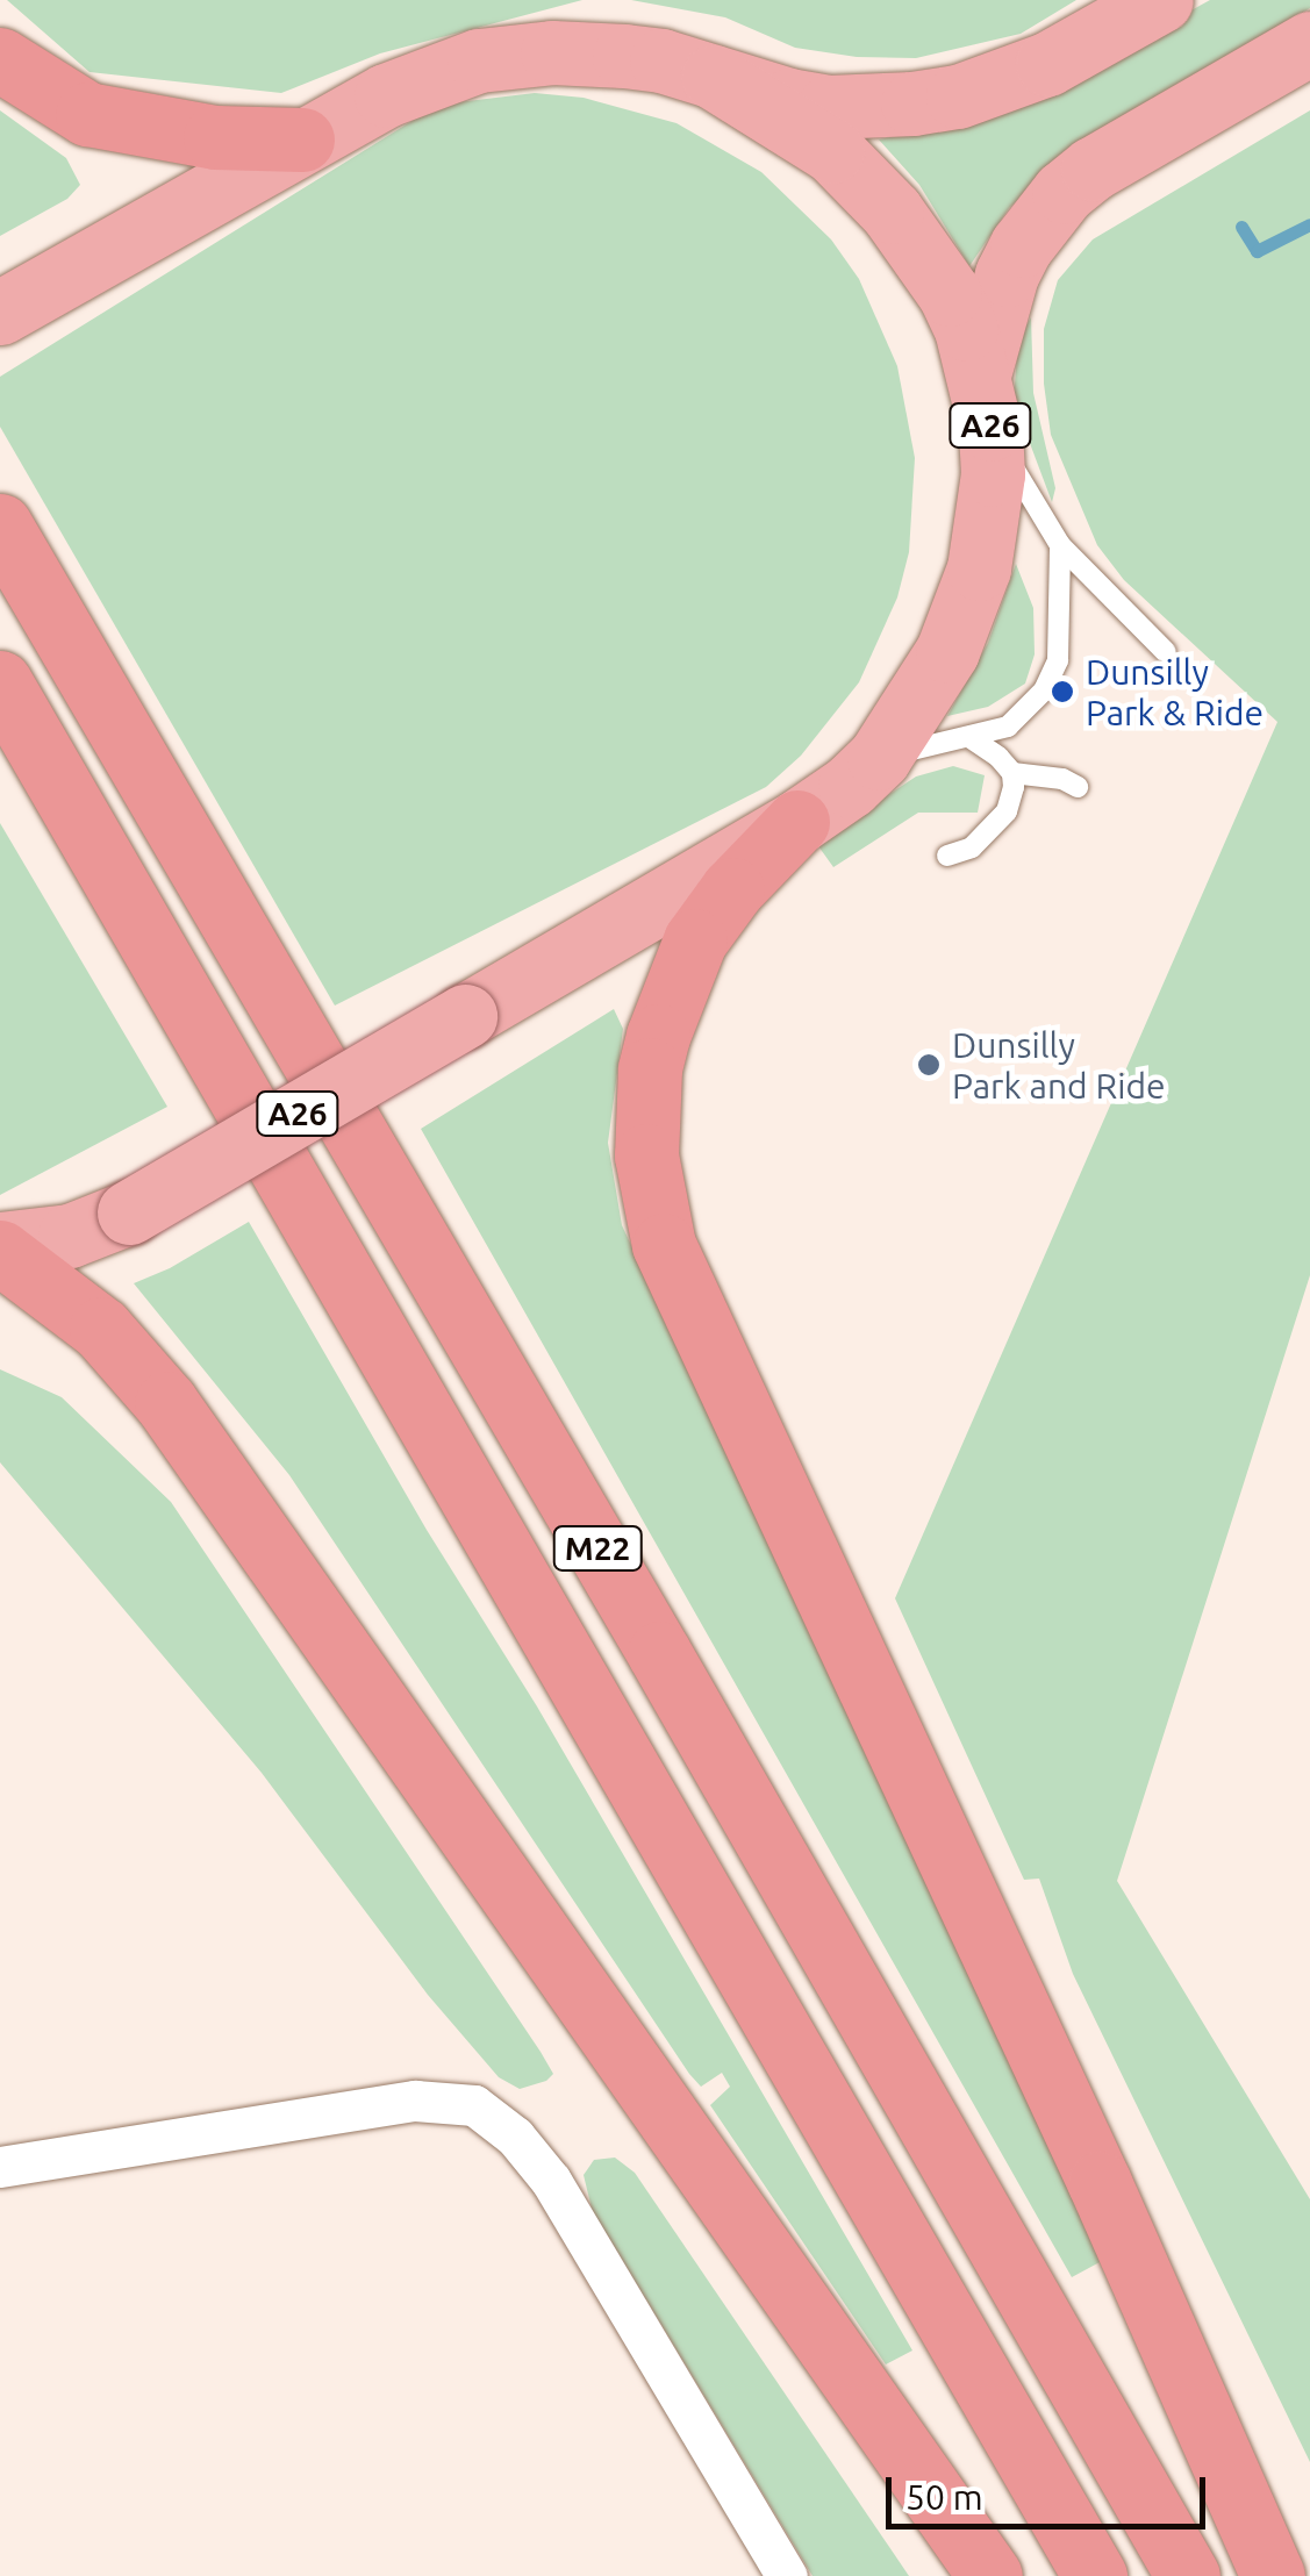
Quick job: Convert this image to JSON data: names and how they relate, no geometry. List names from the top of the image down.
{
  "streets": {
    "highway": ["A26", "M22"]
  },
  "places": ["Dunsilly Park & Ride", "Dunsilly Park and Ride"],
  "scale_bar": "50 m"
}
